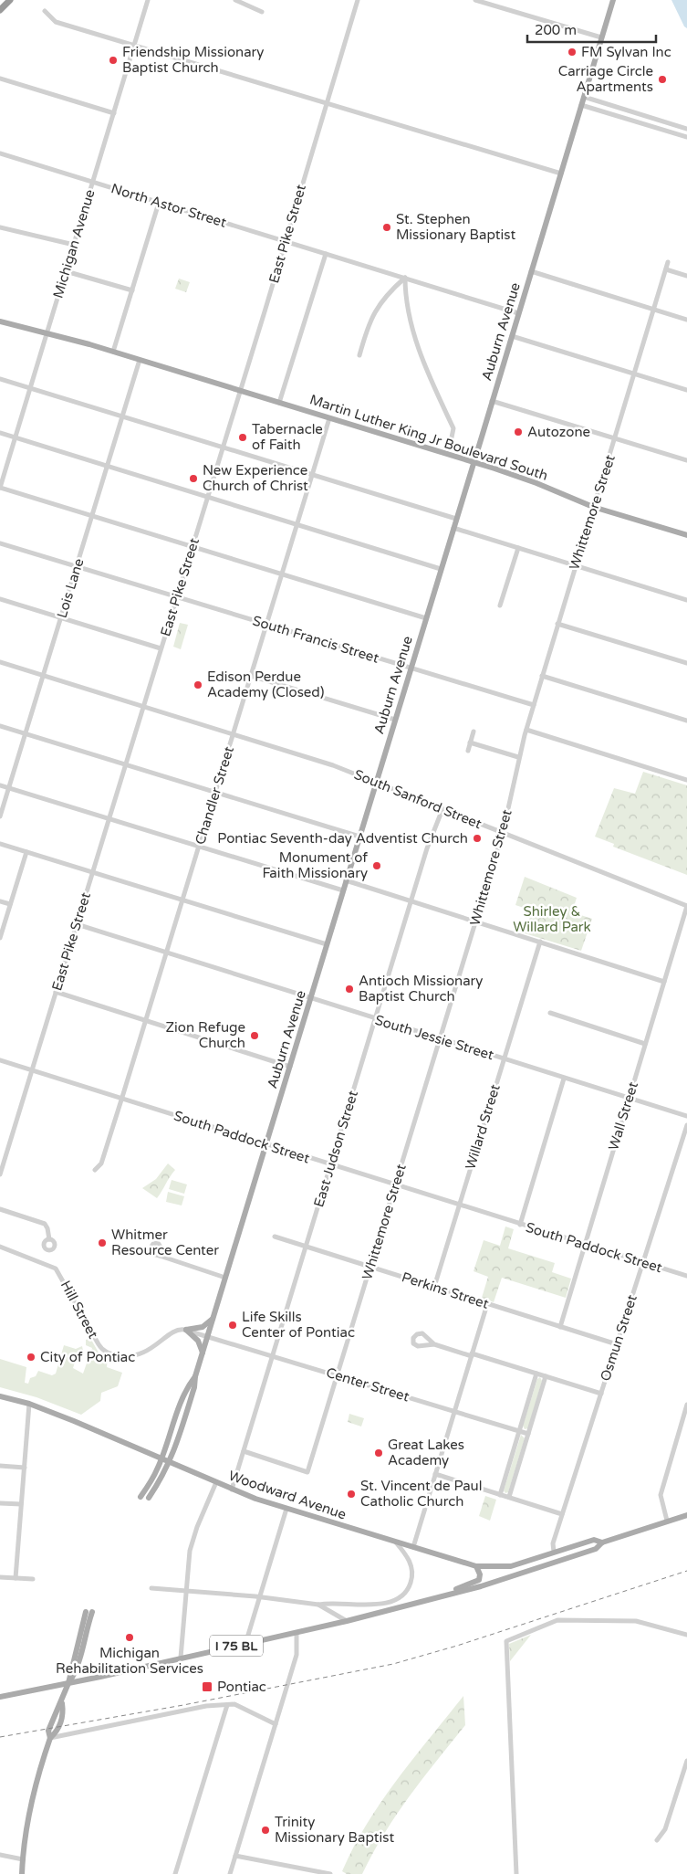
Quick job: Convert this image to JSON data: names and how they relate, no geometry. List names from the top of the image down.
{
  "streets": {
    "main road": [
      "Auburn Avenue",
      "Martin Luther King Jr Boulevard South",
      "Woodward Avenue",
      "I 75 BL"
    ],
    "street": [
      "North Astor Street",
      "East Pike Street",
      "Michigan Avenue",
      "Whittemore Street",
      "Lois Lane",
      "South Francis Street",
      "Chandler Street",
      "South Sanford Street",
      "South Jessie Street",
      "Wall Street",
      "Willard Street",
      "South Paddock Street",
      "East Judson Street",
      "Perkins Street",
      "Hill Street",
      "Osmun Street",
      "Center Street"
    ]
  },
  "crossings": [
    ["North Astor Street", "East Pike Street"],
    ["North Astor Street", "Michigan Avenue"],
    ["North Astor Street", "Auburn Avenue"],
    ["East Pike Street", "Martin Luther King Jr Boulevard South"],
    ["East Pike Street", "South Francis Street"],
    ["East Pike Street", "South Sanford Street"],
    ["East Pike Street", "South Jessie Street"],
    ["East Pike Street", "South Paddock Street"],
    ["Michigan Avenue", "Martin Luther King Jr Boulevard South"],
    ["Auburn Avenue", "Martin Luther King Jr Boulevard South"],
    ["Auburn Avenue", "South Francis Street"],
    ["Auburn Avenue", "South Sanford Street"],
    ["Auburn Avenue", "South Jessie Street"],
    ["Auburn Avenue", "South Paddock Street"],
    ["Auburn Avenue", "Center Street"],
    ["Auburn Avenue", "Woodward Avenue"],
    ["Martin Luther King Jr Boulevard South", "Whittemore Street"],
    ["Martin Luther King Jr Boulevard South", "Lois Lane"],
    ["Martin Luther King Jr Boulevard South", "Chandler Street"],
    ["Whittemore Street", "South Francis Street"],
    ["Whittemore Street", "South Sanford Street"],
    ["Whittemore Street", "South Jessie Street"],
    ["Whittemore Street", "South Paddock Street"],
    ["Whittemore Street", "East Judson Street"],
    ["Whittemore Street", "Perkins Street"],
    ["Whittemore Street", "Center Street"],
    ["Lois Lane", "South Francis Street"],
    ["Lois Lane", "South Sanford Street"],
    ["South Francis Street", "Chandler Street"],
    ["Chandler Street", "South Sanford Street"],
    ["Chandler Street", "South Jessie Street"],
    ["Chandler Street", "South Paddock Street"],
    ["South Sanford Street", "Wall Street"],
    ["South Sanford Street", "East Judson Street"],
    ["South Jessie Street", "Wall Street"],
    ["South Jessie Street", "Willard Street"],
    ["South Jessie Street", "East Judson Street"],
    ["Wall Street", "South Paddock Street"],
    ["Wall Street", "Perkins Street"],
    ["Willard Street", "South Paddock Street"],
    ["Willard Street", "Perkins Street"],
    ["South Paddock Street", "East Judson Street"],
    ["South Paddock Street", "Osmun Street"],
    ["East Judson Street", "Perkins Street"],
    ["East Judson Street", "Center Street"],
    ["East Judson Street", "Woodward Avenue"],
    ["Perkins Street", "Osmun Street"],
    ["Osmun Street", "Woodward Avenue"]
  ],
  "parks": ["Shirley & Willard Park"],
  "places": {
    "other": [
      "FM Sylvan Inc",
      "Friendship Missionary Baptist Church",
      "Carriage Circle Apartments",
      "St. Stephen Missionary Baptist",
      "Autozone",
      "Tabernacle of Faith",
      "New Experience Church of Christ",
      "Edison Perdue Academy (Closed)",
      "Pontiac Seventh-day Adventist Church",
      "Monument of Faith Missionary",
      "Antioch Missionary Baptist Church",
      "Zion Refuge Church",
      "Whitmer Resource Center",
      "Life Skills Center of Pontiac",
      "City of Pontiac",
      "Great Lakes Academy",
      "St. Vincent de Paul Catholic Church",
      "Michigan Rehabilitation Services",
      "Trinity Missionary Baptist"
    ],
    "transit": ["Pontiac"]
  },
  "scale_bar": "200 m"
}
